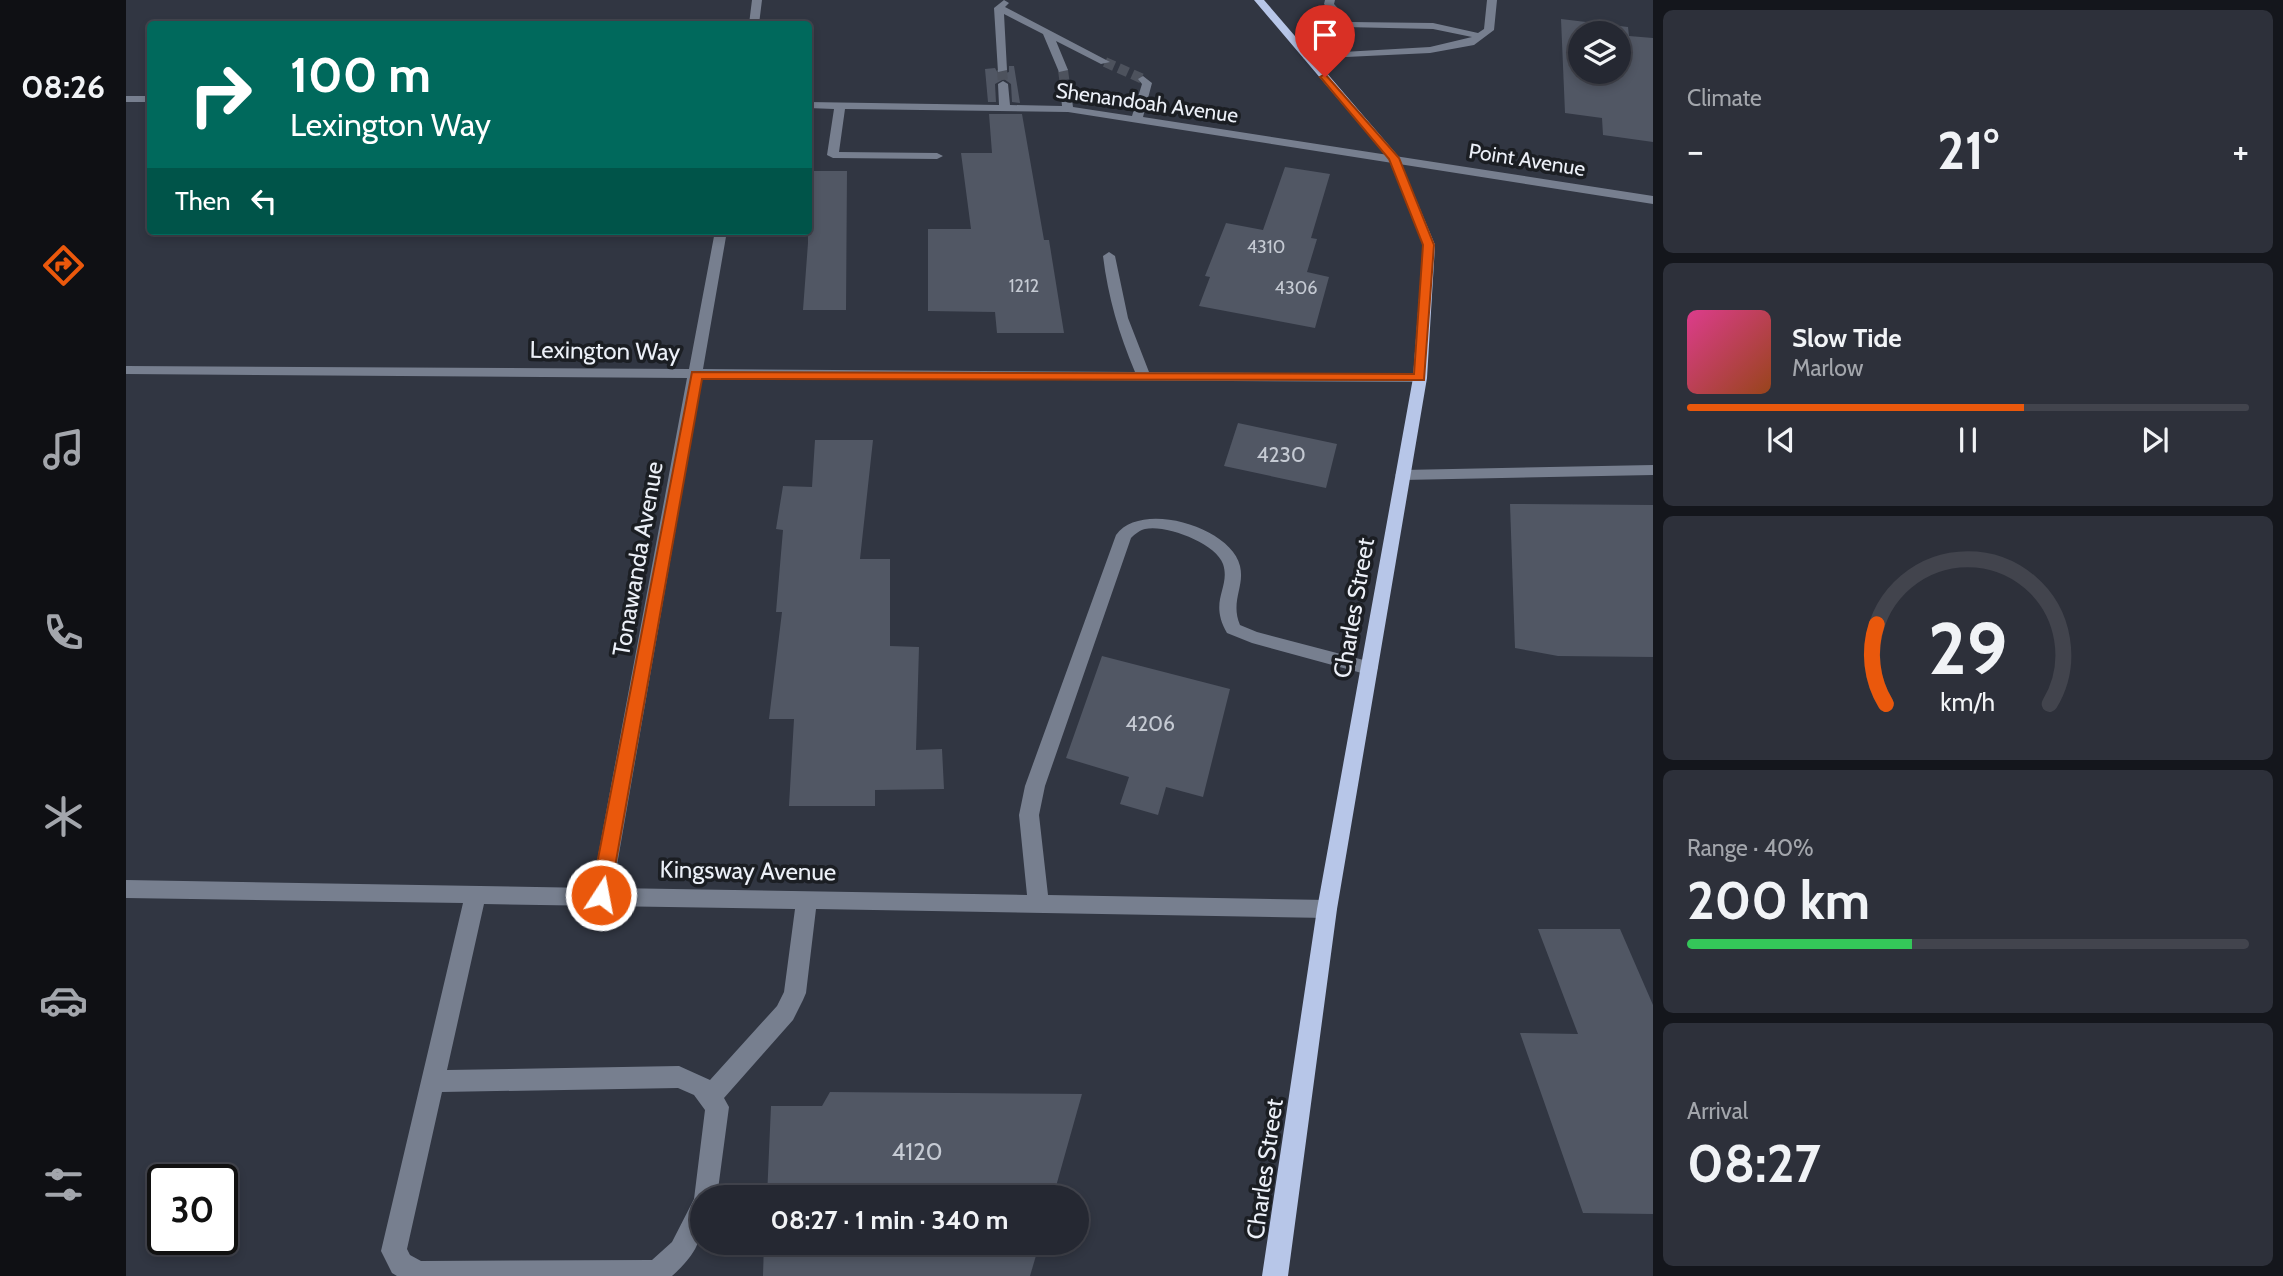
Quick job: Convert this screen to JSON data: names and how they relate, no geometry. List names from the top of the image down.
{
  "streets": {
    "main road": ["Charles Street"],
    "street": [
      "Shenandoah Avenue",
      "Point Avenue",
      "Lexington Way",
      "Tonawanda Avenue",
      "Kingsway Avenue"
    ]
  },
  "crossings": [
    ["Shenandoah Avenue", "Point Avenue"],
    ["Shenandoah Avenue", "Charles Street"],
    ["Point Avenue", "Charles Street"],
    ["Lexington Way", "Tonawanda Avenue"],
    ["Lexington Way", "Charles Street"],
    ["Tonawanda Avenue", "Kingsway Avenue"],
    ["Charles Street", "Kingsway Avenue"]
  ],
  "house_numbers": [
    "4310",
    "1212",
    "4306",
    "4230",
    "4206",
    "4120"
  ],
  "page": {
    "tabs": "08:26",
    "tile": [
      "Climate",
      ["Range · 40%", "200 km"],
      ["Arrival", "08:27"]
    ],
    "turn": ["100 m", "Lexington Way"],
    "heat": ["−", "21°", "+"],
    "then": "Then",
    "song": ["Slow Tide", "Marlow"],
    "limit": "30",
    "trip": "08:27 · 1 min · 340 m",
    "gauge": ["29", "km/h"]
  }
}
